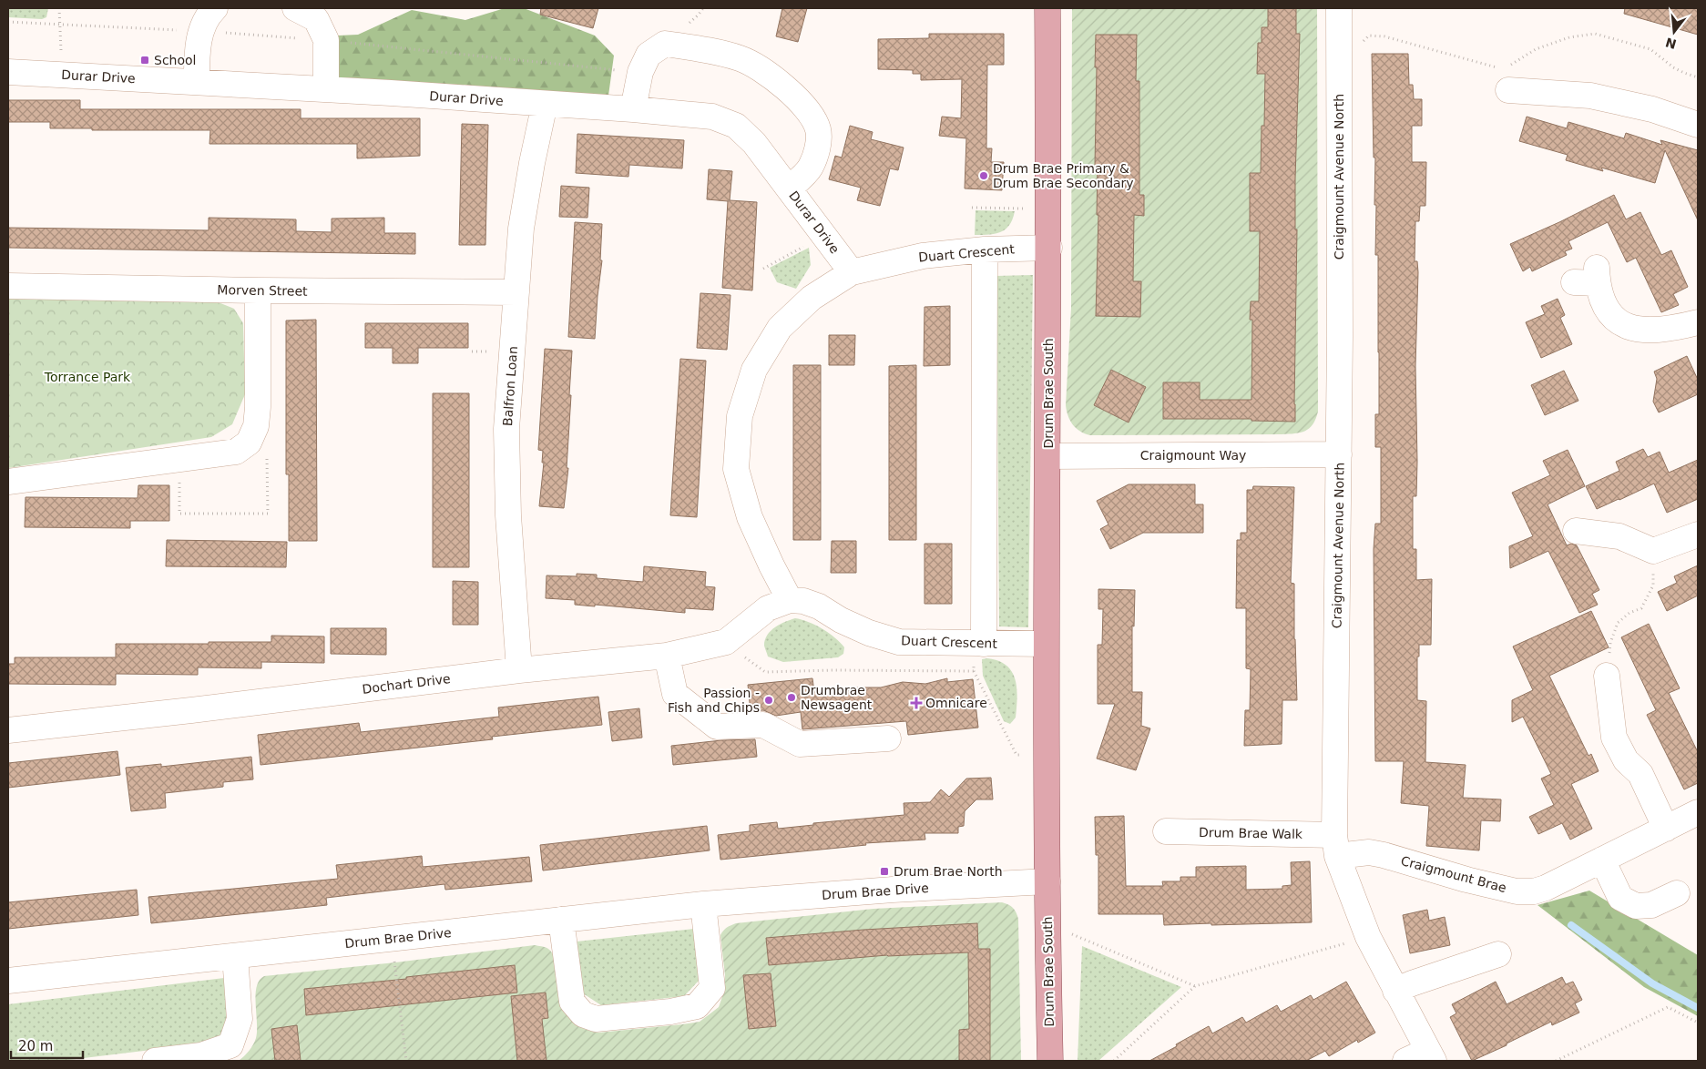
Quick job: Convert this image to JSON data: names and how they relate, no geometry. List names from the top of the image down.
{
  "streets": {
    "main road": ["Drum Brae South"],
    "street": [
      "Durar Drive",
      "Craigmount Avenue North",
      "Duart Crescent",
      "Morven Street",
      "Balfron Loan",
      "Craigmount Way",
      "Dochart Drive",
      "Drum Brae Walk",
      "Craigmount Brae",
      "Drum Brae Drive"
    ]
  },
  "crossings": [
    ["Durar Drive", "Duart Crescent"],
    ["Durar Drive", "Balfron Loan"],
    ["Craigmount Avenue North", "Craigmount Way"],
    ["Craigmount Avenue North", "Drum Brae Walk"],
    ["Craigmount Avenue North", "Craigmount Brae"],
    ["Duart Crescent", "Drum Brae South"],
    ["Duart Crescent", "Dochart Drive"],
    ["Morven Street", "Balfron Loan"],
    ["Balfron Loan", "Dochart Drive"],
    ["Drum Brae South", "Craigmount Way"],
    ["Drum Brae South", "Drum Brae Drive"],
    ["Drum Brae Walk", "Craigmount Brae"]
  ],
  "parks": ["Torrance Park"],
  "places": {
    "transit": ["School", "Drum Brae North"],
    "other": ["Drum Brae Primary & Drum Brae Secondary", "Drumbrae Newsagent", "Passion - Fish and Chips"],
    "health": ["Omnicare"]
  },
  "scale_bar": "20 m",
  "north": "bottom"
}
